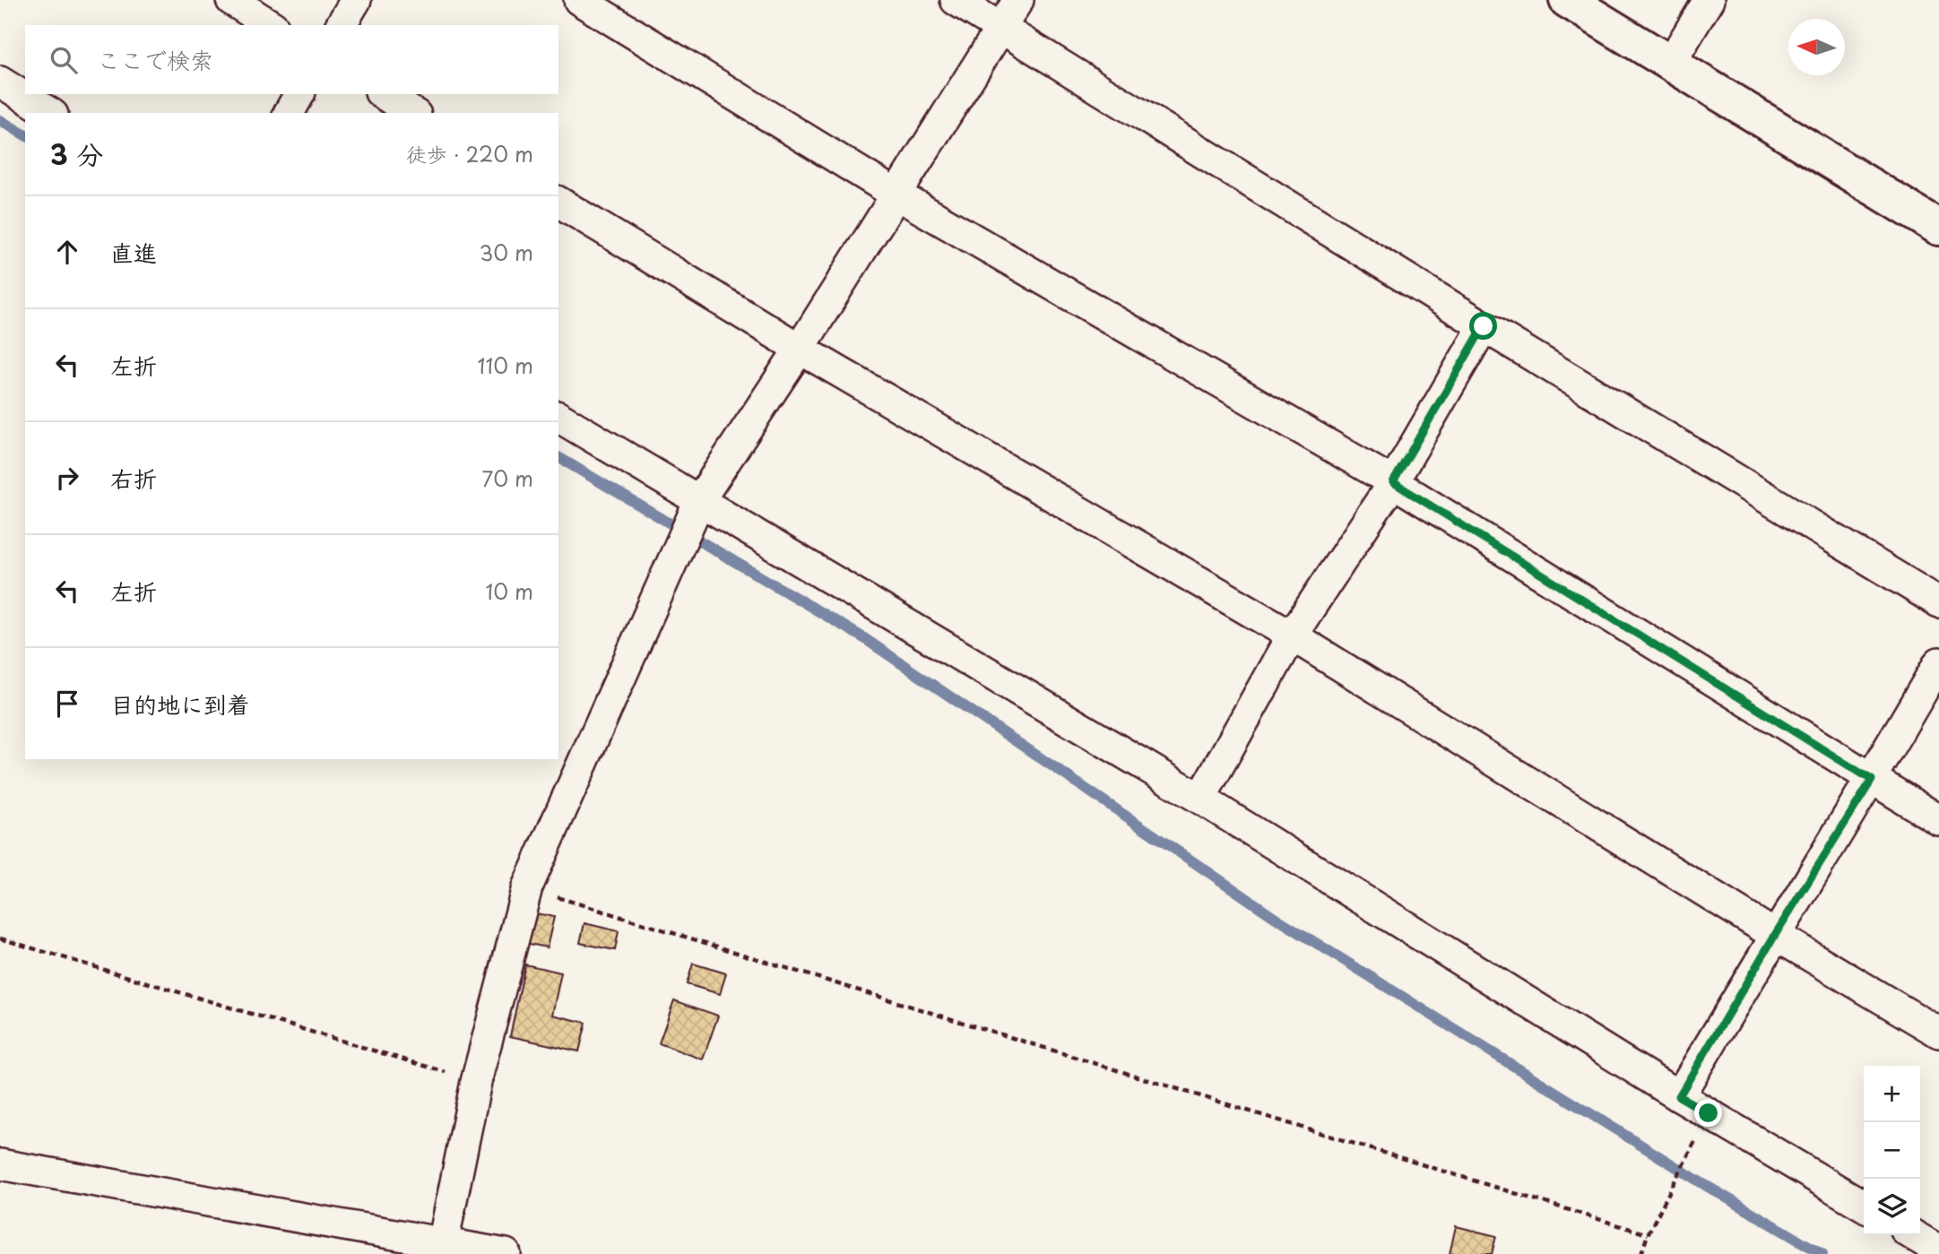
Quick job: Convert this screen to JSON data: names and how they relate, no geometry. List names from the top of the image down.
{
  "north": "left",
  "page": {
    "search": "ここで検索",
    "heading": ["3 分", "徒歩 · 220 m"],
    "list": [
      ["直進", "30 m"],
      ["左折", "110 m"],
      ["右折", "70 m"],
      ["左折", "10 m"],
      "目的地に到着"
    ],
    "map_buttons": ["+", "−"]
  }
}
